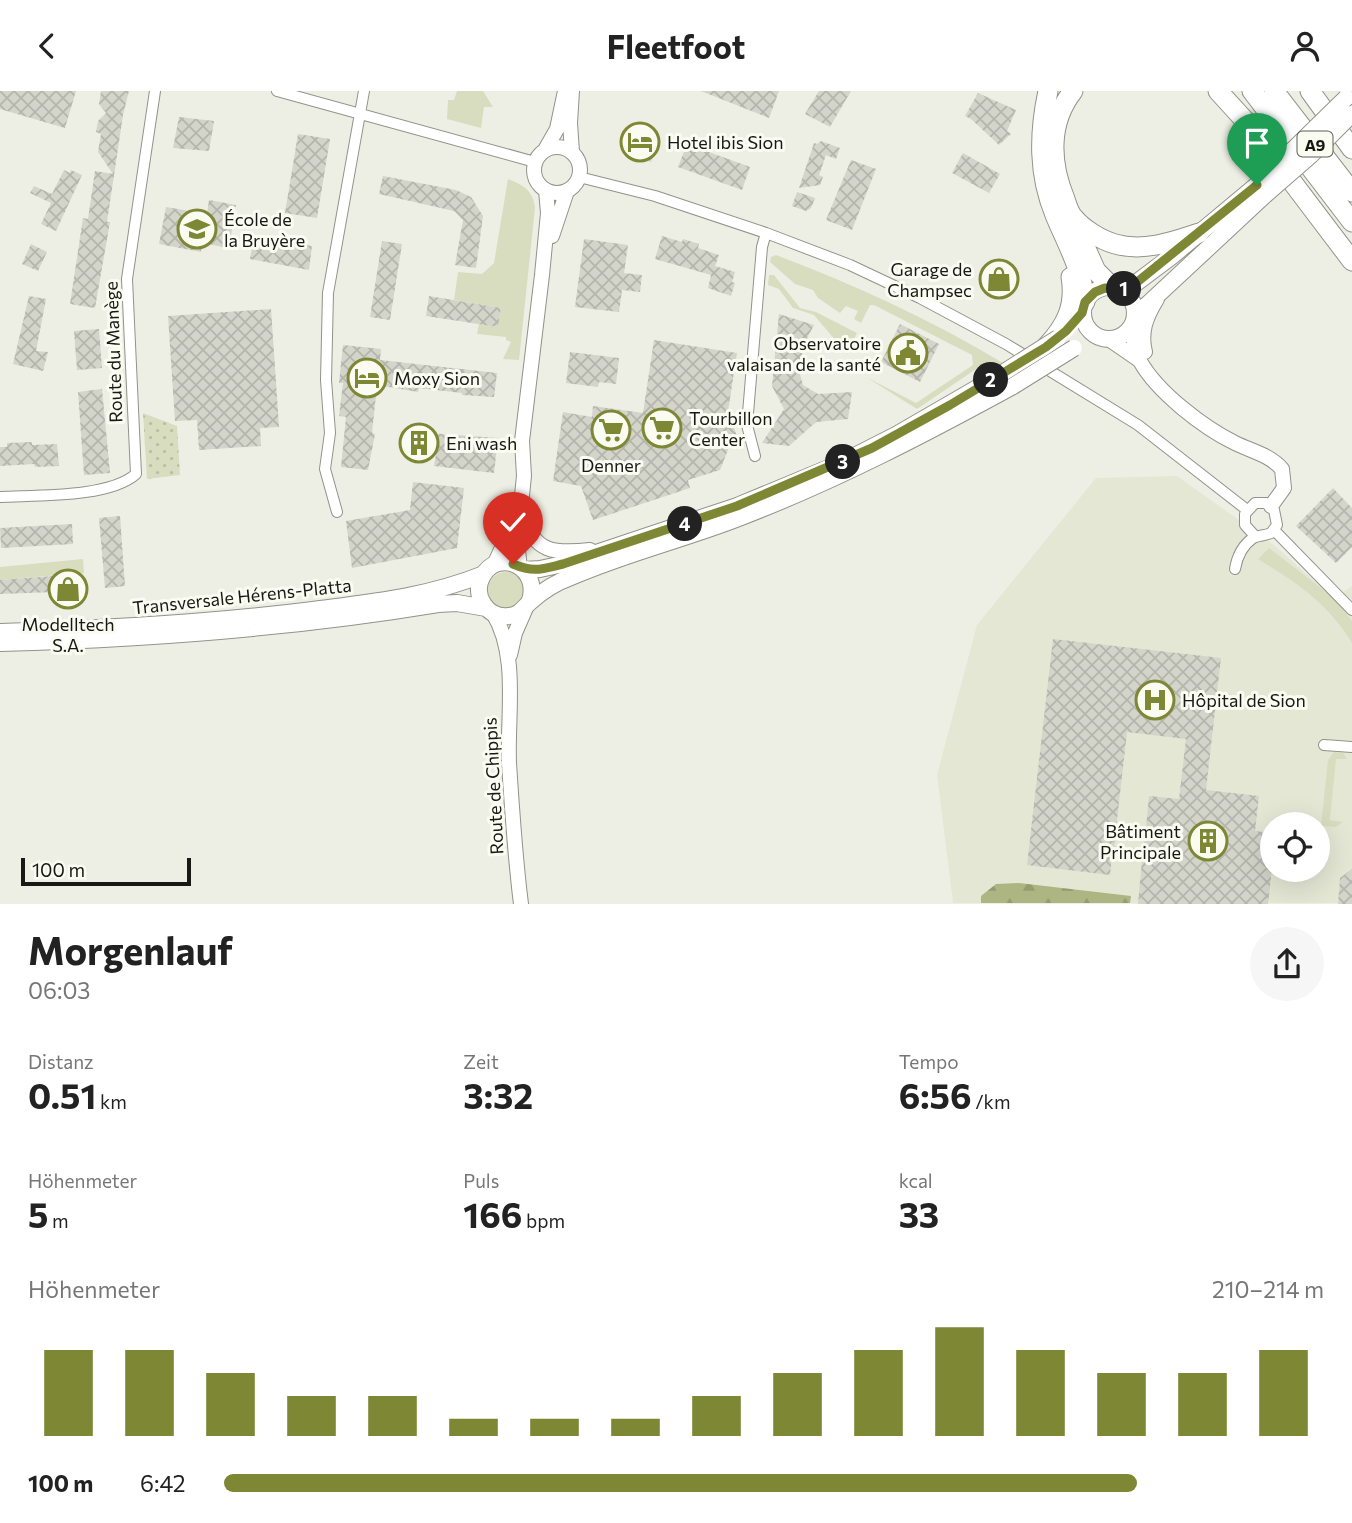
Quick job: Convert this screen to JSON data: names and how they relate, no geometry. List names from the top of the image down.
{
  "streets": {
    "highway": ["A9"],
    "main road": ["Transversale Hérens-Platta"],
    "street": ["Route du Manège", "Route de Chippis"]
  },
  "crossings": [
    ["Transversale Hérens-Platta", "Route de Chippis"]
  ],
  "places": {
    "hotel": ["Hotel ibis Sion", "Moxy Sion"],
    "school or university": ["École de la Bruyère"],
    "shop": ["Garage de Champsec", "Modelltech S.A."],
    "public building": ["Observatoire valaisan de la santé"],
    "supermarket": ["Tourbillon Center", "Denner"],
    "building": ["Eni wash", "Bâtiment Principale"],
    "hospital": ["Hôpital de Sion"]
  },
  "scale_bar": "100 m",
  "page": {
    "header": "Fleetfoot",
    "pins": [
      "1",
      "2",
      "3",
      "4"
    ],
    "scale": "100 m",
    "heading": ["Morgenlauf", "06:03"],
    "stats": [
      ["Distanz", "0.51 km"],
      ["Zeit", "3:32"],
      ["Tempo", "6:56 /km"],
      ["Höhenmeter", "5 m"],
      ["Puls", "166 bpm"],
      ["kcal", "33"]
    ],
    "chart": ["Höhenmeter", "210–214 m"],
    "list": [
      {
        "name": "100 m",
        "note": "6:42"
      }
    ]
  }
}
